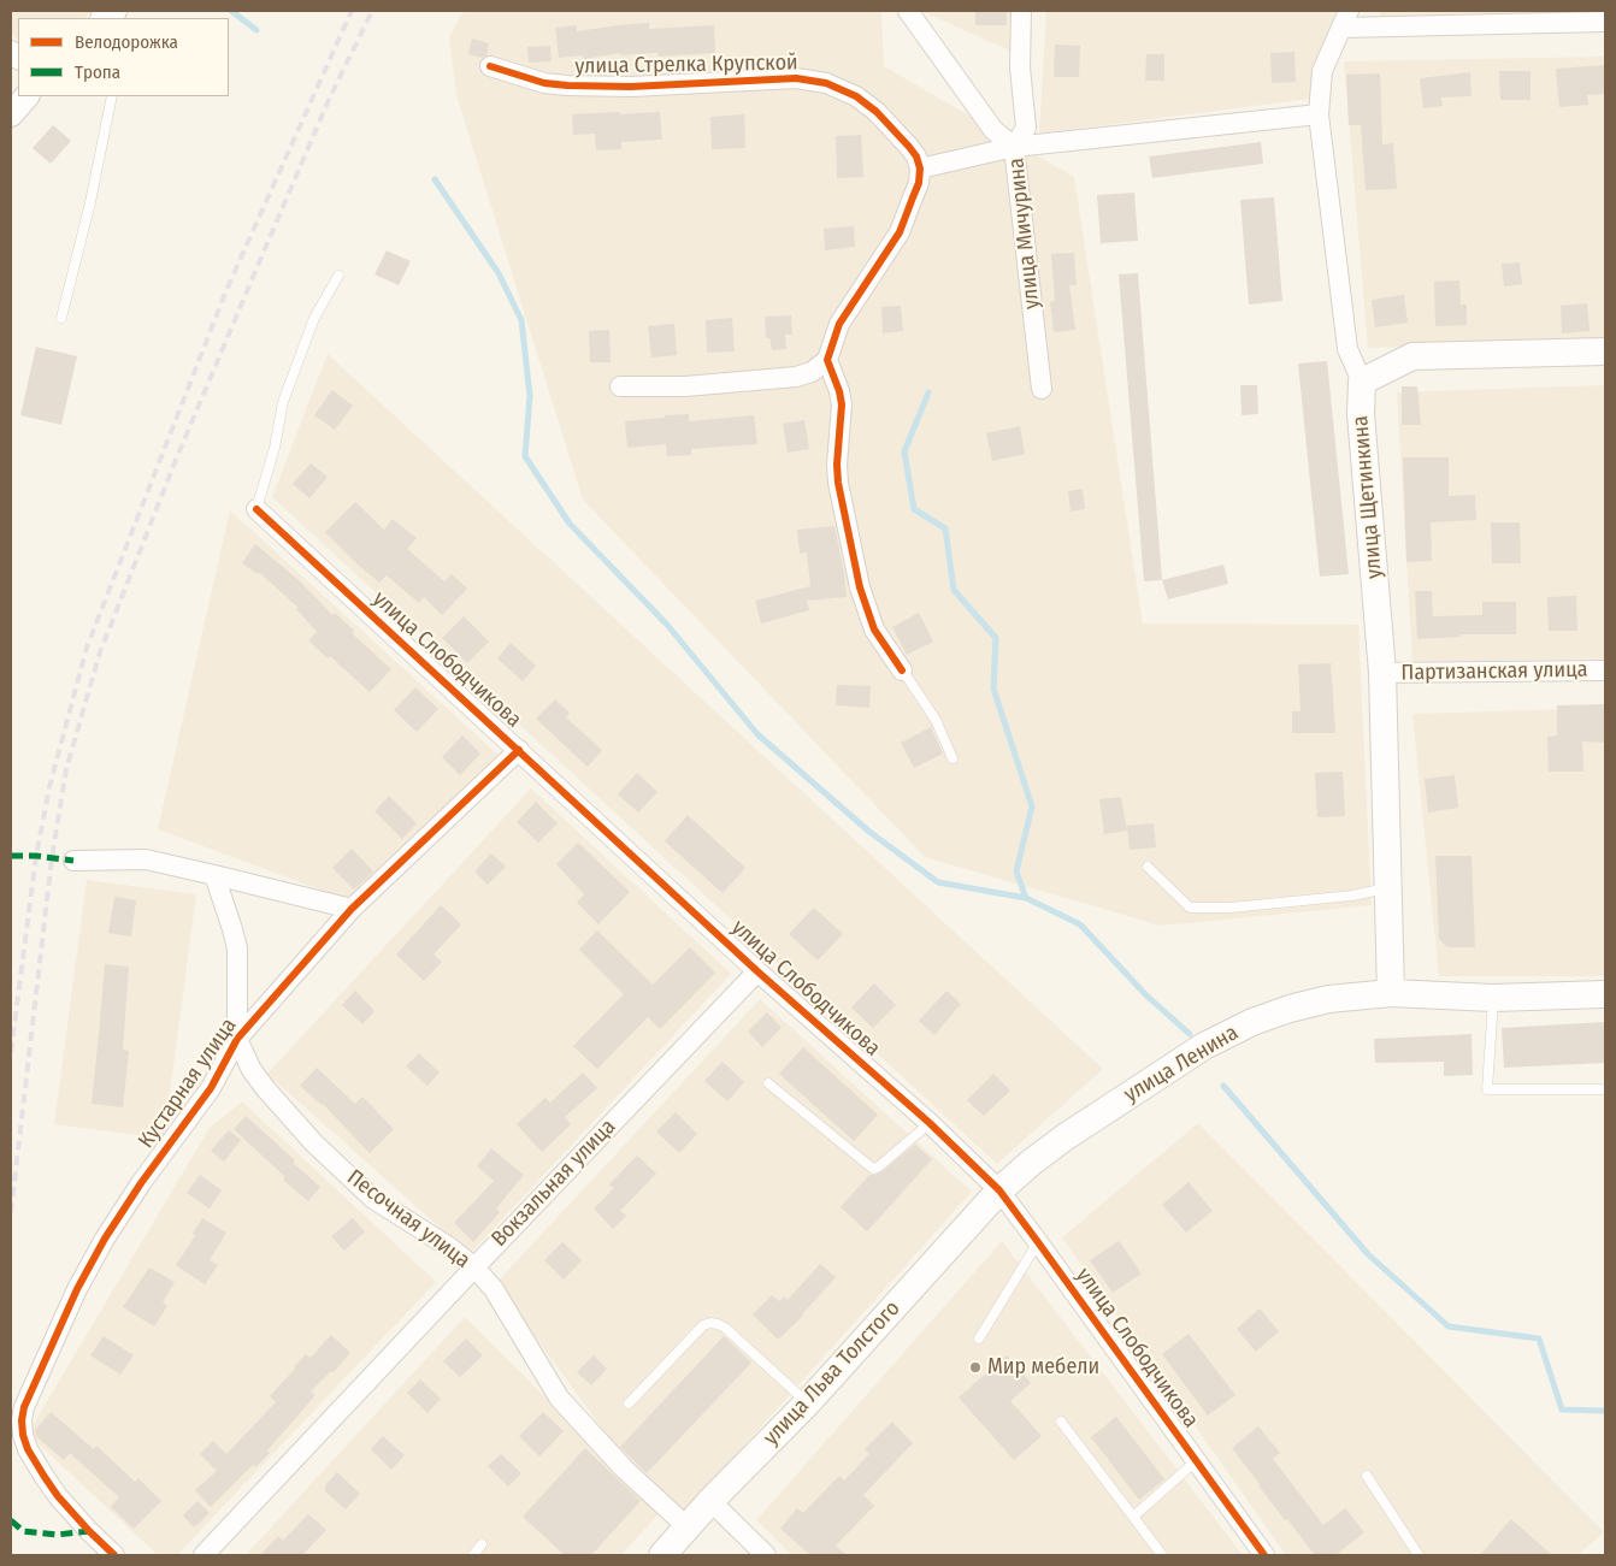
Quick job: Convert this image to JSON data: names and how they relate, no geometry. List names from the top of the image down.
{
  "streets": {
    "main road": ["улица Щетинкина", "улица Ленина", "улица Льва Толстого"],
    "street": [
      "улица Стрелка Крупской",
      "улица Мичурина",
      "улица Слободчикова",
      "Партизанская улица",
      "Кустарная улица",
      "Вокзальная улица",
      "Песочная улица"
    ]
  },
  "crossings": [
    ["улица Щетинкина", "Партизанская улица"],
    ["улица Щетинкина", "улица Ленина"],
    ["улица Слободчикова", "улица Ленина"],
    ["улица Слободчикова", "Кустарная улица"],
    ["улица Слободчикова", "Вокзальная улица"],
    ["улица Слободчикова", "улица Льва Толстого"],
    ["улица Ленина", "улица Льва Толстого"],
    ["Кустарная улица", "Песочная улица"],
    ["Вокзальная улица", "Песочная улица"],
    ["Песочная улица", "улица Льва Толстого"]
  ],
  "places": ["Мир мебели"],
  "legend": ["Велодорожка", "Тропа"]
}
